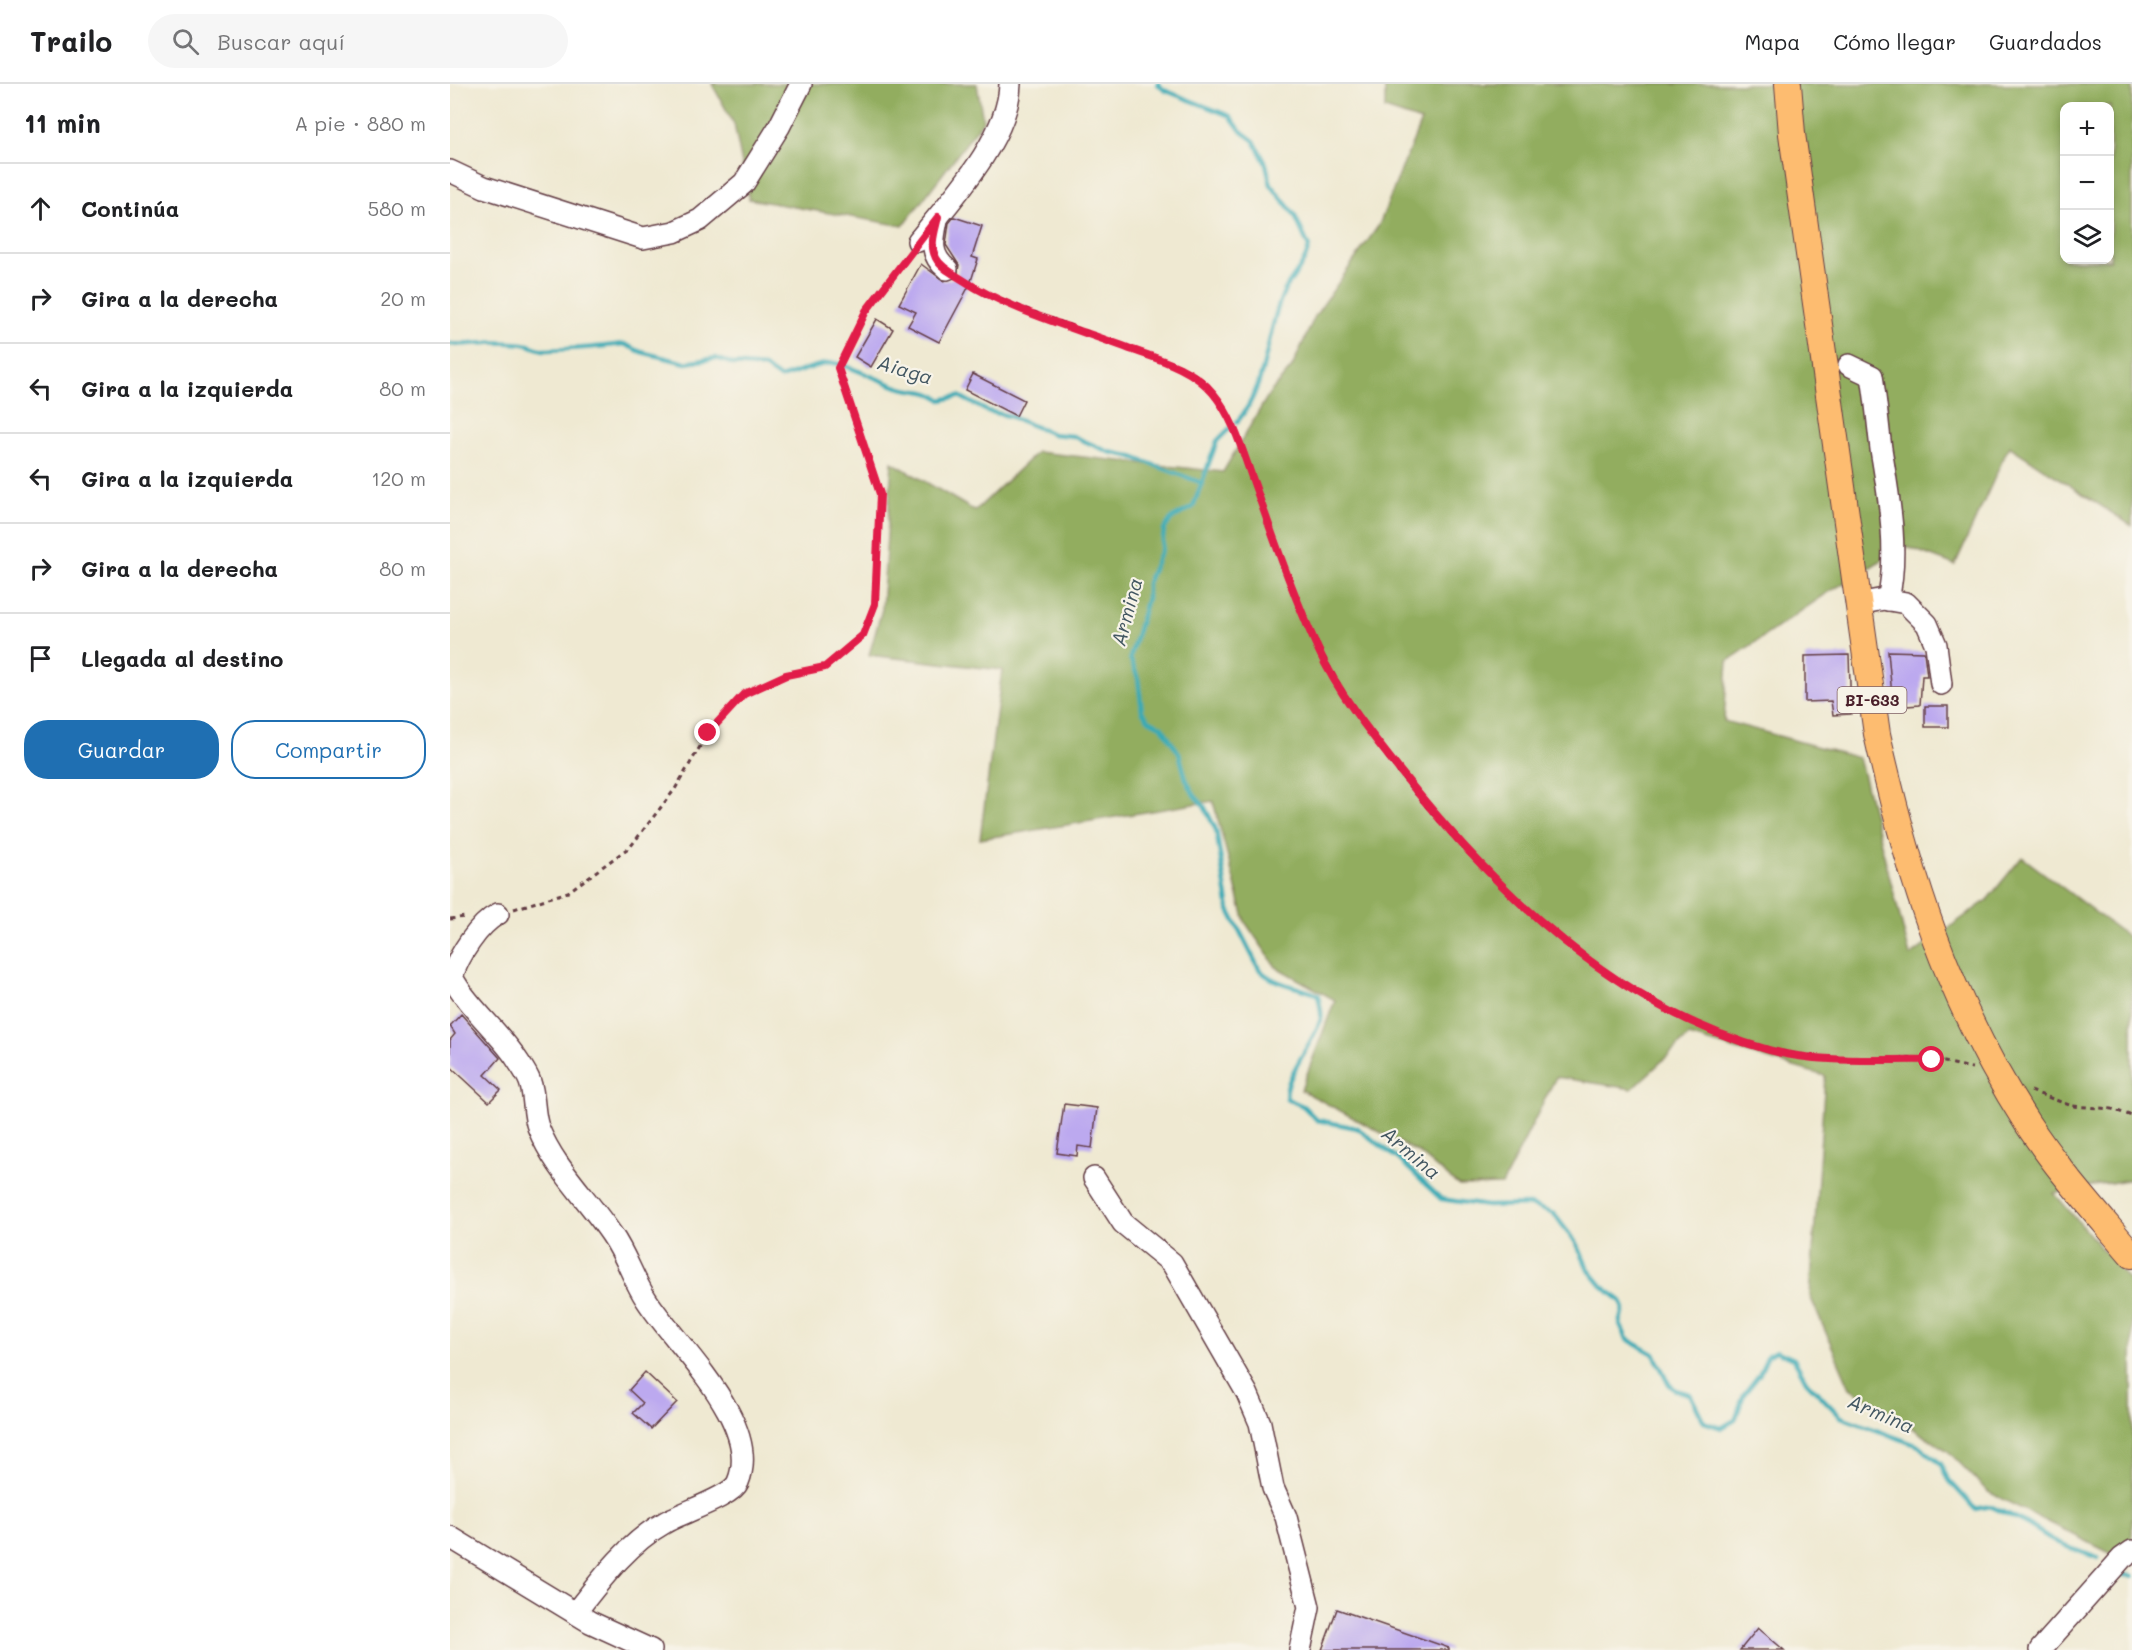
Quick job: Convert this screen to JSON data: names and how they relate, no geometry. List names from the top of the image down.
{
  "streets": {
    "main road": ["BI-633"]
  },
  "water": ["Aiaga", "Armina"],
  "page": {
    "header": "Trailo",
    "search": "Buscar aquí",
    "nav": ["Mapa", "Cómo llegar", "Guardados"],
    "heading": ["11 min", "A pie · 880 m"],
    "map_buttons": ["+", "−"],
    "list": [
      ["Continúa", "580 m"],
      ["Gira a la derecha", "20 m"],
      ["Gira a la izquierda", "80 m"],
      ["Gira a la izquierda", "120 m"],
      ["Gira a la derecha", "80 m"],
      "Llegada al destino"
    ],
    "buttons": ["Guardar", "Compartir"]
  }
}
